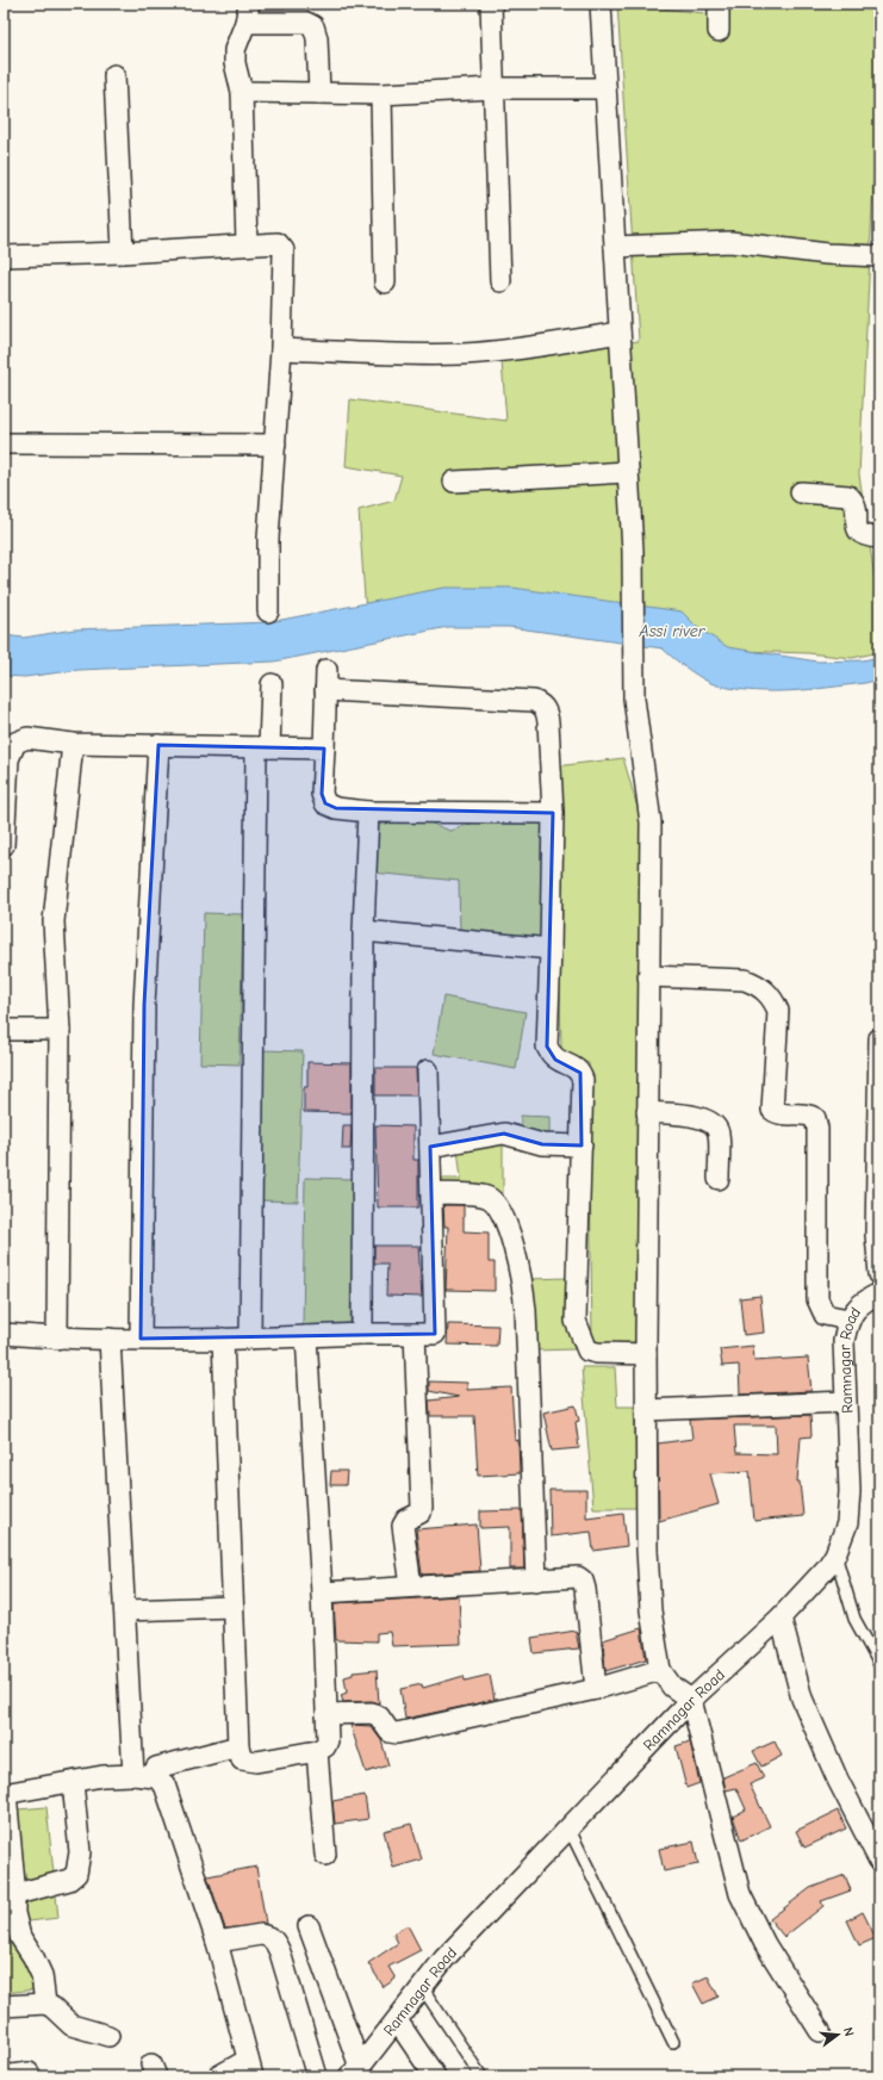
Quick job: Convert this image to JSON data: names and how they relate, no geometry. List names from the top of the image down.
{
  "streets": {
    "street": ["Ramnagar Road"]
  },
  "water": ["Assi river"],
  "north": "right"
}
